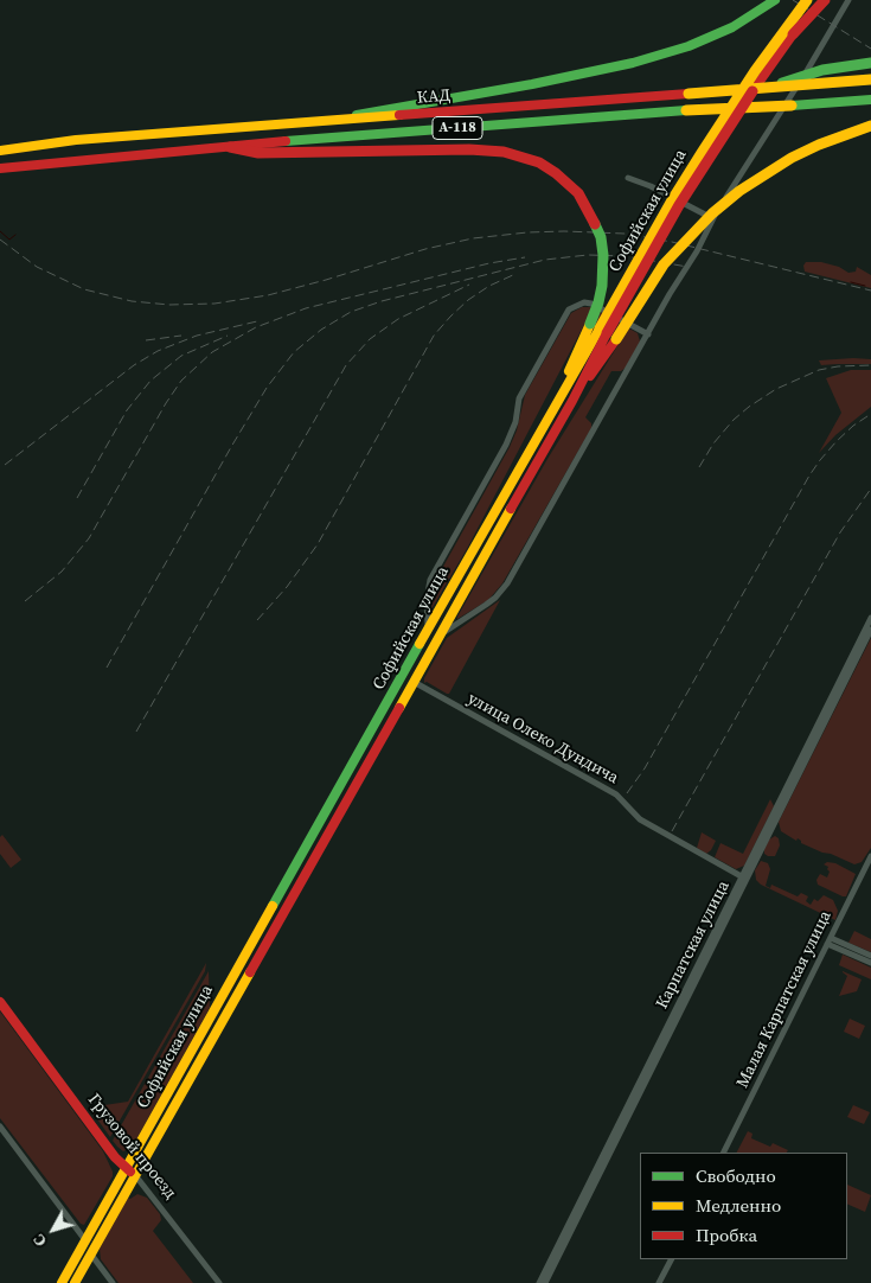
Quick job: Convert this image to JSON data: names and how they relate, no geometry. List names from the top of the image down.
{
  "streets": {
    "main road": [
      "КАД",
      "А-118",
      "Софийская улица",
      "Грузовой проезд"
    ],
    "street": ["улица Олеко Дундича", "Карпатская улица", "Малая Карпатская улица"]
  },
  "crossings": [
    ["Софийская улица", "улица Олеко Дундича"],
    ["Софийская улица", "Грузовой проезд"],
    ["улица Олеко Дундича", "Карпатская улица"]
  ],
  "legend": ["Свободно", "Медленно", "Пробка"],
  "north": "bottom left"
}
